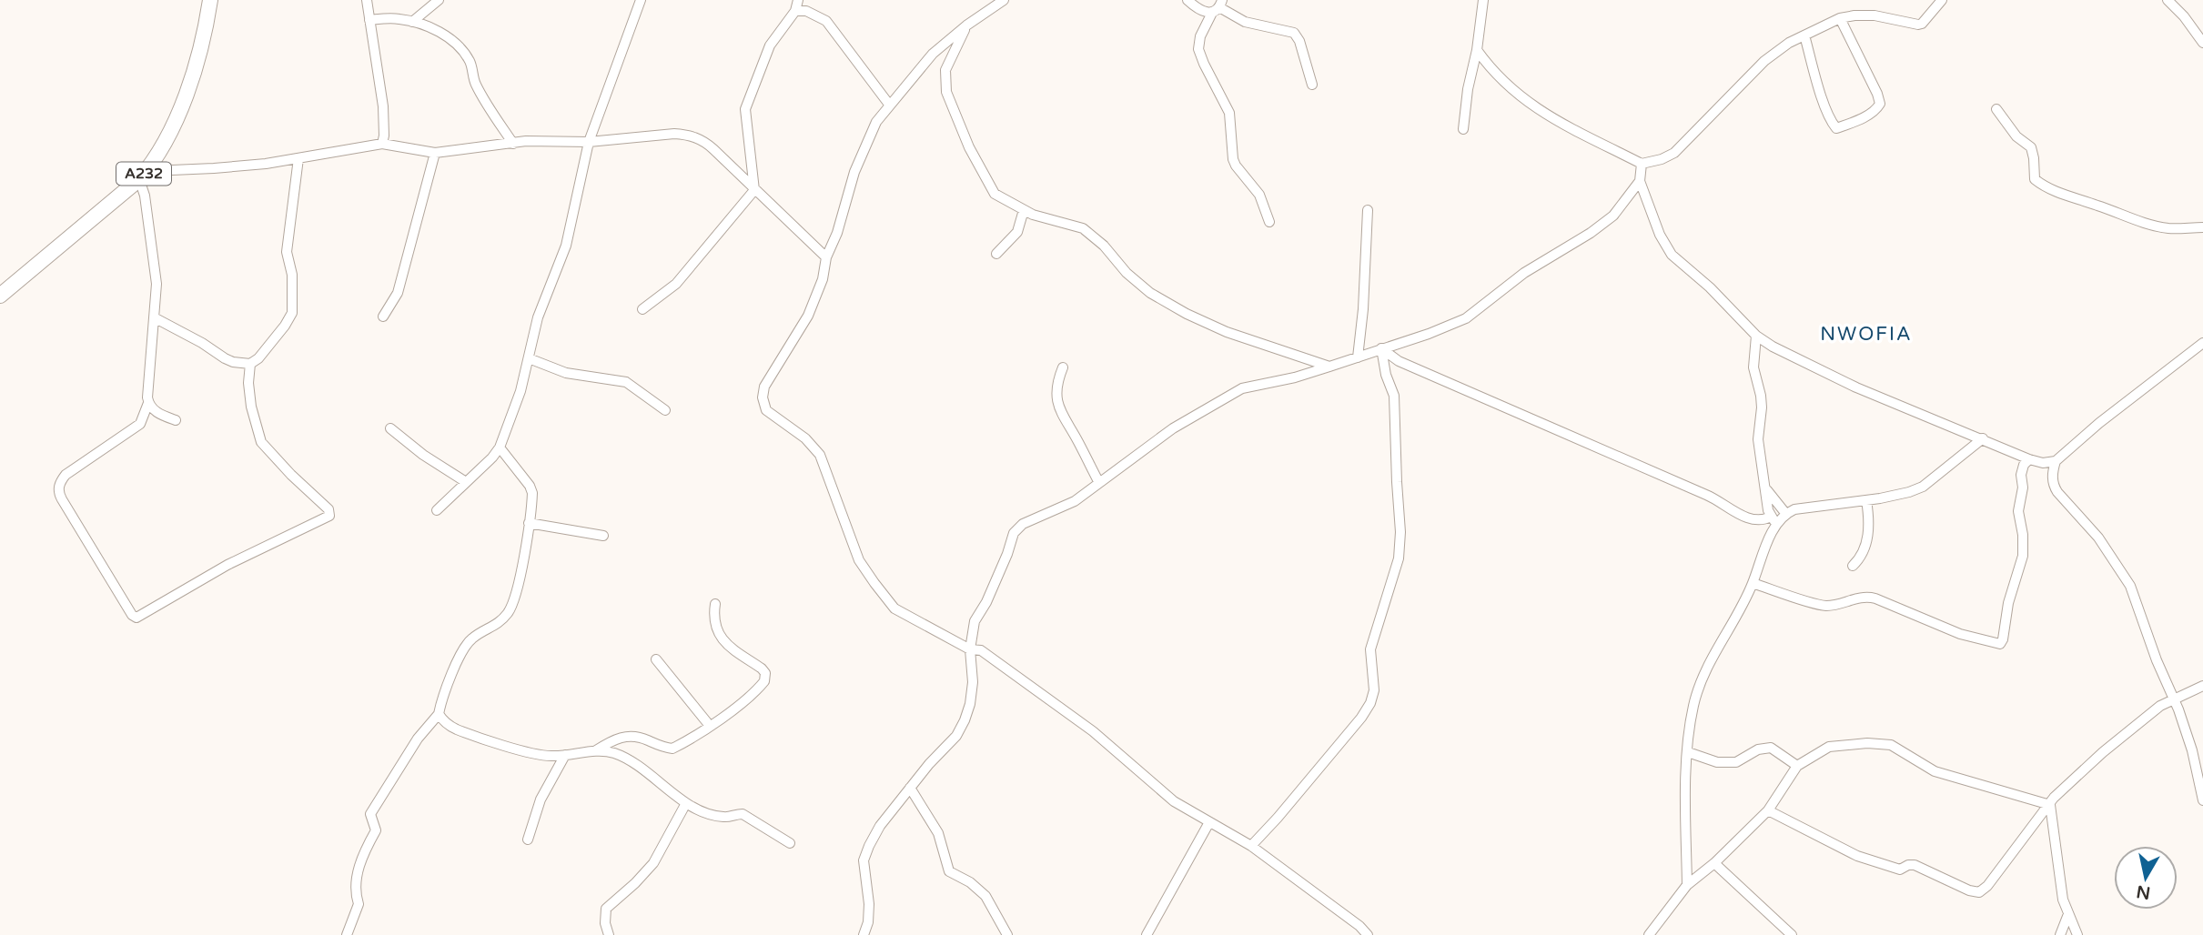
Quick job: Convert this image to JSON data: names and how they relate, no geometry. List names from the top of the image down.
{
  "streets": {
    "main road": ["A232"]
  },
  "districts": ["NWOFIA"],
  "north": "bottom"
}
